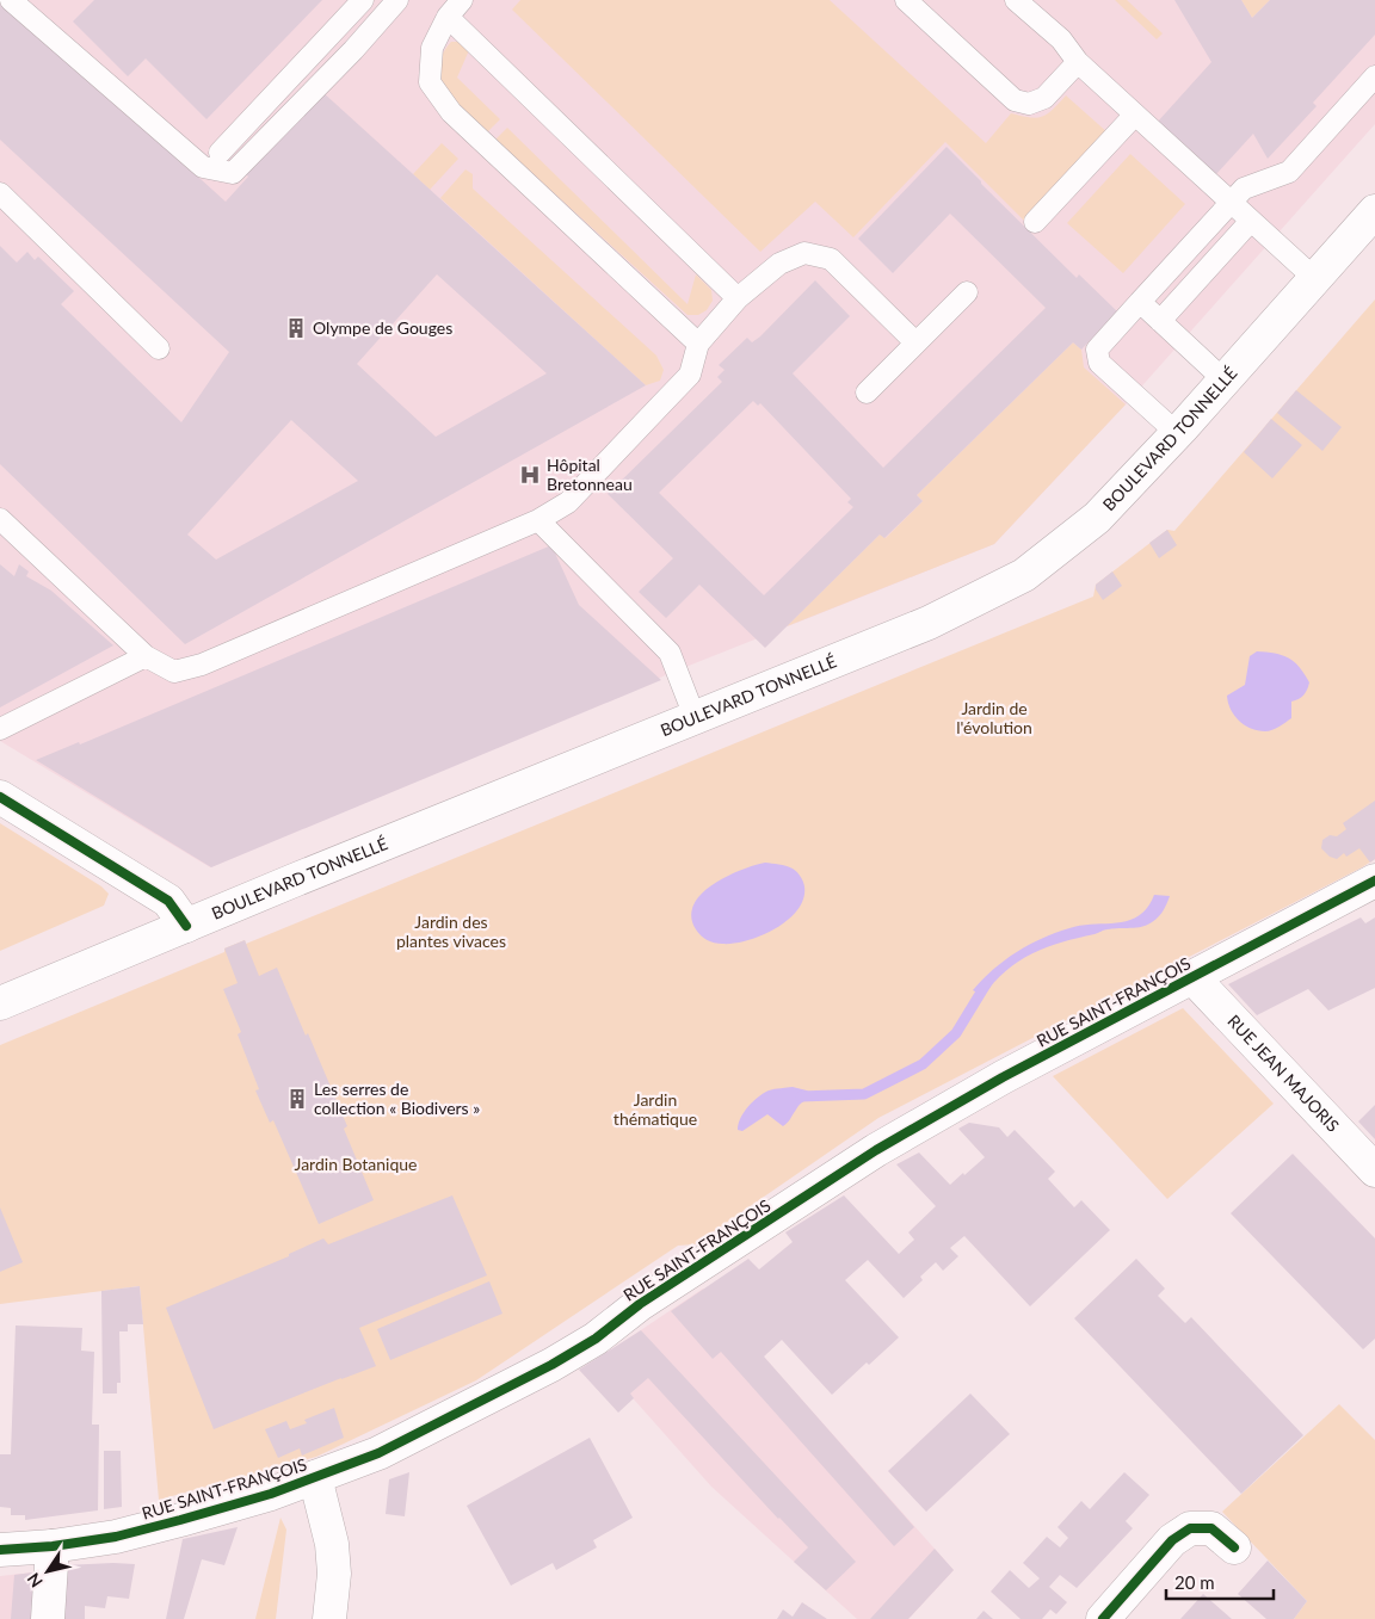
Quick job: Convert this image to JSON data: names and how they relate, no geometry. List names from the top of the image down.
{
  "streets": {
    "street": ["BOULEVARD TONNELLÉ", "RUE SAINT-FRANÇOIS", "RUE JEAN MAJORIS"]
  },
  "crossings": [
    ["RUE SAINT-FRANÇOIS", "RUE JEAN MAJORIS"]
  ],
  "parks": [
    "Jardin de l'évolution",
    "Jardin des plantes vivaces",
    "Jardin thématique",
    "Jardin Botanique"
  ],
  "places": {
    "building": ["Olympe de Gouges", "Les serres de collection « Biodivers »"],
    "hospital": ["Hôpital Bretonneau"]
  },
  "scale_bar": "20 m",
  "north": "bottom left"
}
